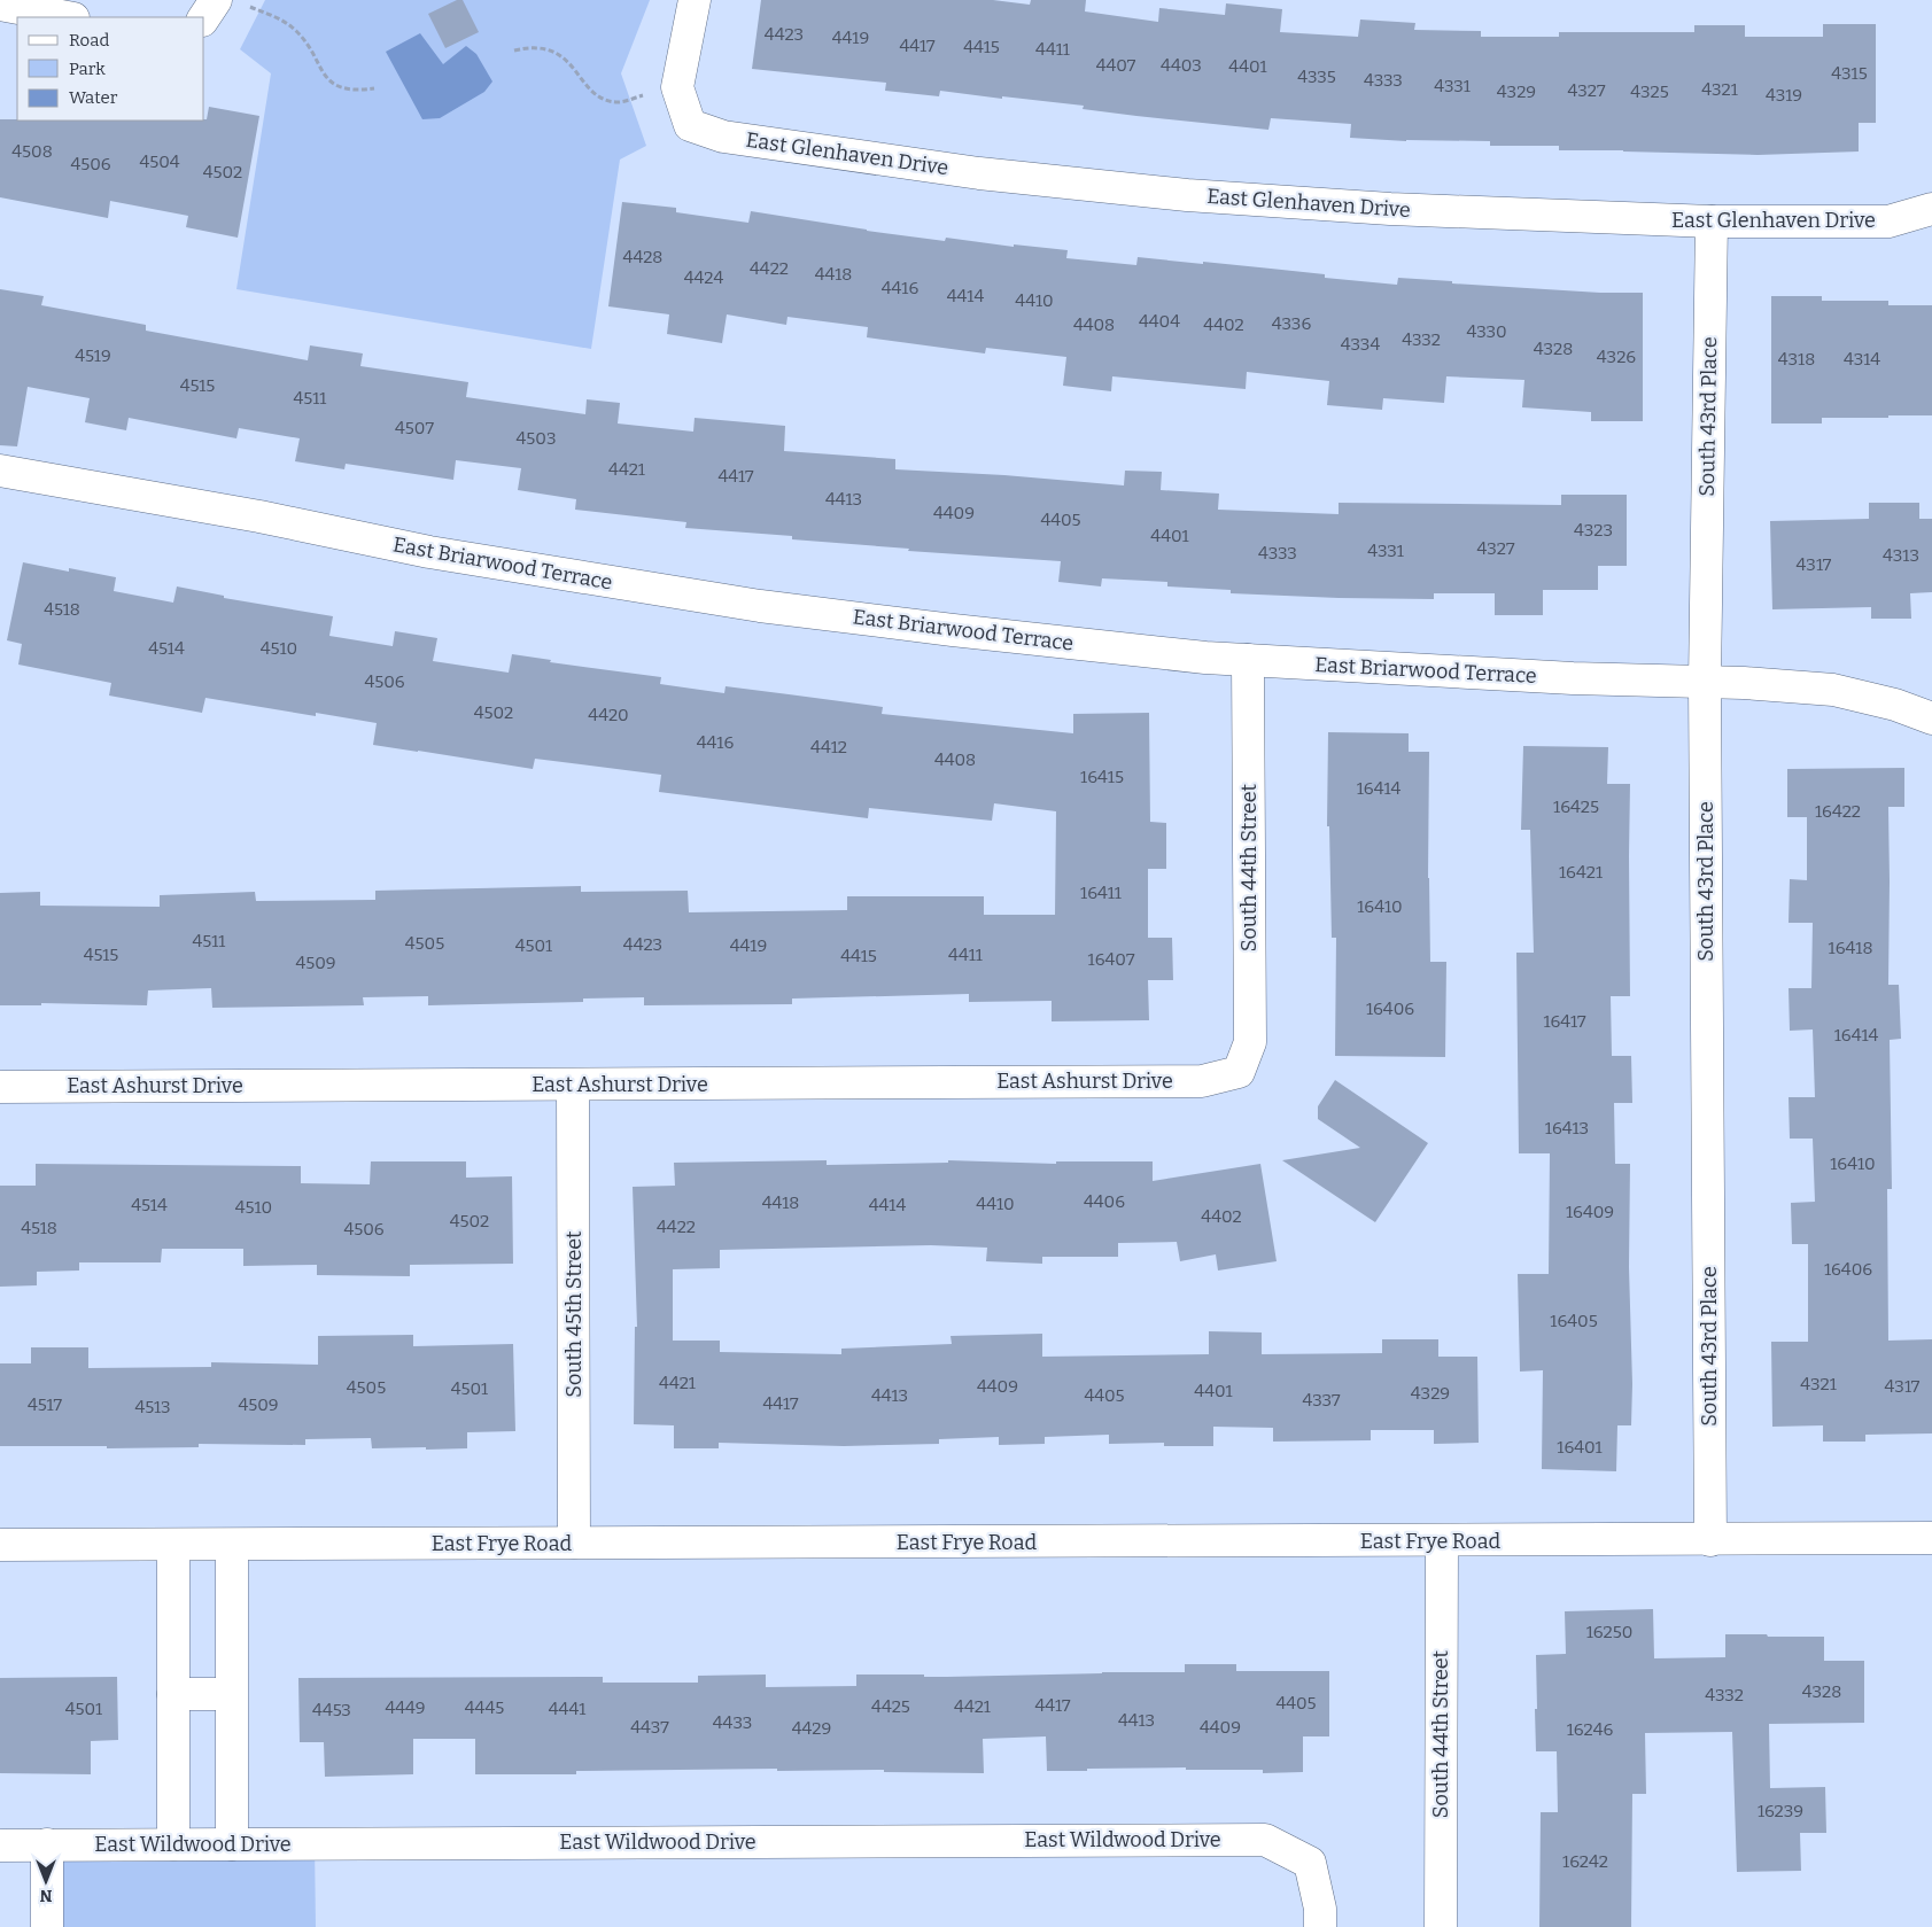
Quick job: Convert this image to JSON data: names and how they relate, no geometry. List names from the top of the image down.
{
  "streets": {
    "street": [
      "East Glenhaven Drive",
      "South 43rd Place",
      "East Briarwood Terrace",
      "South 44th Street",
      "East Ashurst Drive",
      "South 45th Street",
      "East Frye Road",
      "East Wildwood Drive"
    ]
  },
  "crossings": [
    ["East Glenhaven Drive", "South 43rd Place"],
    ["South 43rd Place", "East Briarwood Terrace"],
    ["South 43rd Place", "East Frye Road"],
    ["East Briarwood Terrace", "South 44th Street"],
    ["South 44th Street", "East Ashurst Drive"],
    ["South 44th Street", "East Frye Road"],
    ["East Ashurst Drive", "South 45th Street"],
    ["South 45th Street", "East Frye Road"]
  ],
  "house_numbers": [
    "4423",
    "4419",
    "4417",
    "4415",
    "4411",
    "4407",
    "4403",
    "4401",
    "4315",
    "4335",
    "4333",
    "4331",
    "4321",
    "4327",
    "4329",
    "4325",
    "4319",
    "4508",
    "4504",
    "4506",
    "4502",
    "4428",
    "4422",
    "4418",
    "4424",
    "4416",
    "4414",
    "4410",
    "4404",
    "4336",
    "4408",
    "4402",
    "4330",
    "4332",
    "4334",
    "4328",
    "4519",
    "4326",
    "4318",
    "4314",
    "4515",
    "4511",
    "4507",
    "4503",
    "4421",
    "4417",
    "4413",
    "4409",
    "4405",
    "4323",
    "4401",
    "4327",
    "4331",
    "4333",
    "4313",
    "4317",
    "4518",
    "4514",
    "4510",
    "4506",
    "4502",
    "4420",
    "4416",
    "4412",
    "4408",
    "16415",
    "16414",
    "16425",
    "16422",
    "16421",
    "16411",
    "16410",
    "4511",
    "4505",
    "4423",
    "4501",
    "4419",
    "16418",
    "4515",
    "4411",
    "4415",
    "16407",
    "4509",
    "16406",
    "16417",
    "16414",
    "16413",
    "16410",
    "4406",
    "4418",
    "4410",
    "4514",
    "4414",
    "4510",
    "16409",
    "4402",
    "4502",
    "4422",
    "4518",
    "4506",
    "16406",
    "16405",
    "4421",
    "4321",
    "4409",
    "4317",
    "4505",
    "4501",
    "4401",
    "4329",
    "4413",
    "4405",
    "4337",
    "4417",
    "4517",
    "4509",
    "4513",
    "16401",
    "16250",
    "4328",
    "4332",
    "4405",
    "4417",
    "4425",
    "4421",
    "4449",
    "4445",
    "4501",
    "4441",
    "4453",
    "4413",
    "4433",
    "4437",
    "4409",
    "4429",
    "16246",
    "16239",
    "16242"
  ],
  "legend": ["Road", "Park", "Water"],
  "north": "bottom"
}
